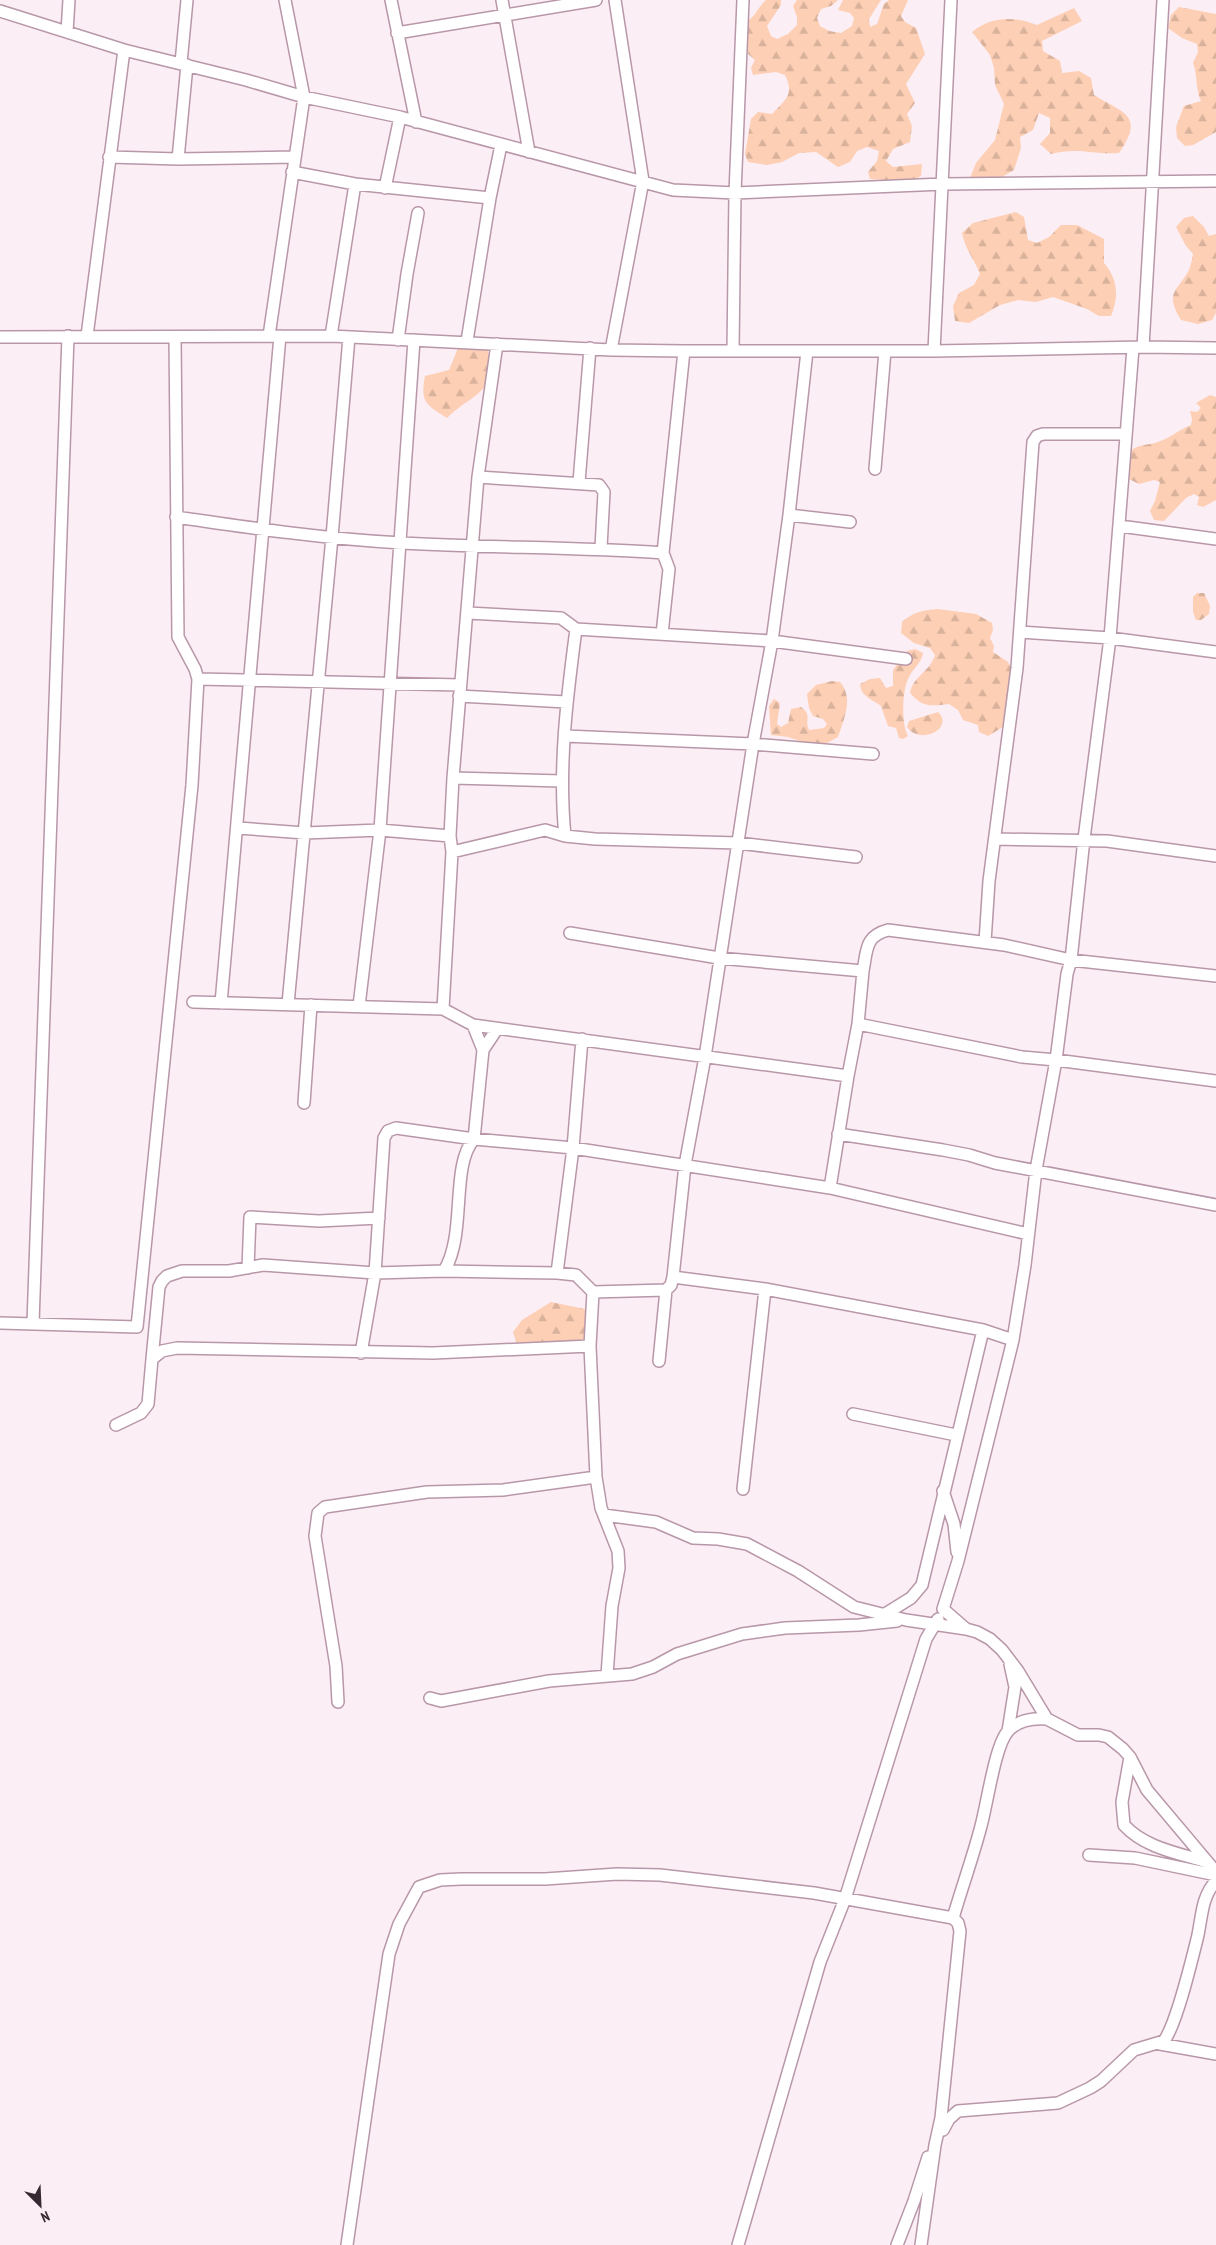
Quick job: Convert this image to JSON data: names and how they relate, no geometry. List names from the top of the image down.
{
  "north": "bottom right"
}
